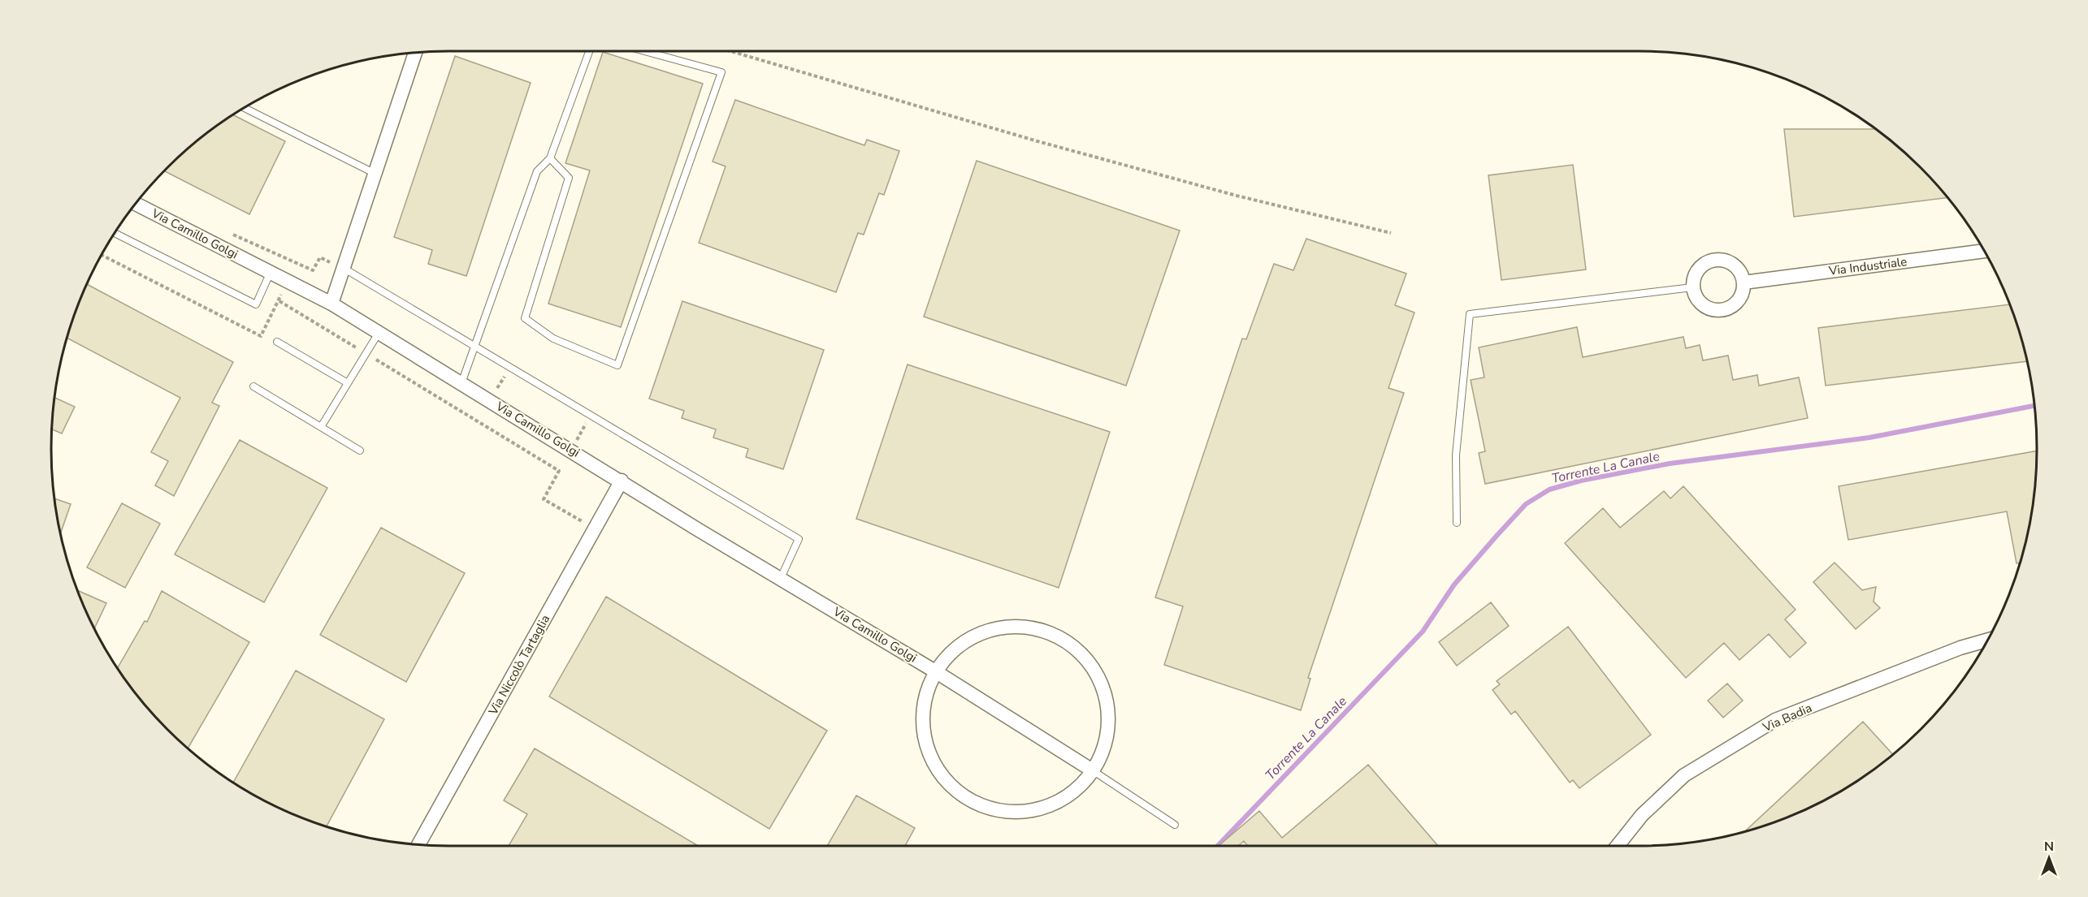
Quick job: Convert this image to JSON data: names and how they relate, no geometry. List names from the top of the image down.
{
  "streets": {
    "street": [
      "Via Camillo Golgi",
      "Via Industriale",
      "Via Niccolò Tartaglia",
      "Via Badia"
    ]
  },
  "crossings": [
    ["Via Camillo Golgi", "Via Niccolò Tartaglia"]
  ],
  "water": ["Torrente La Canale"],
  "north": "top"
}
